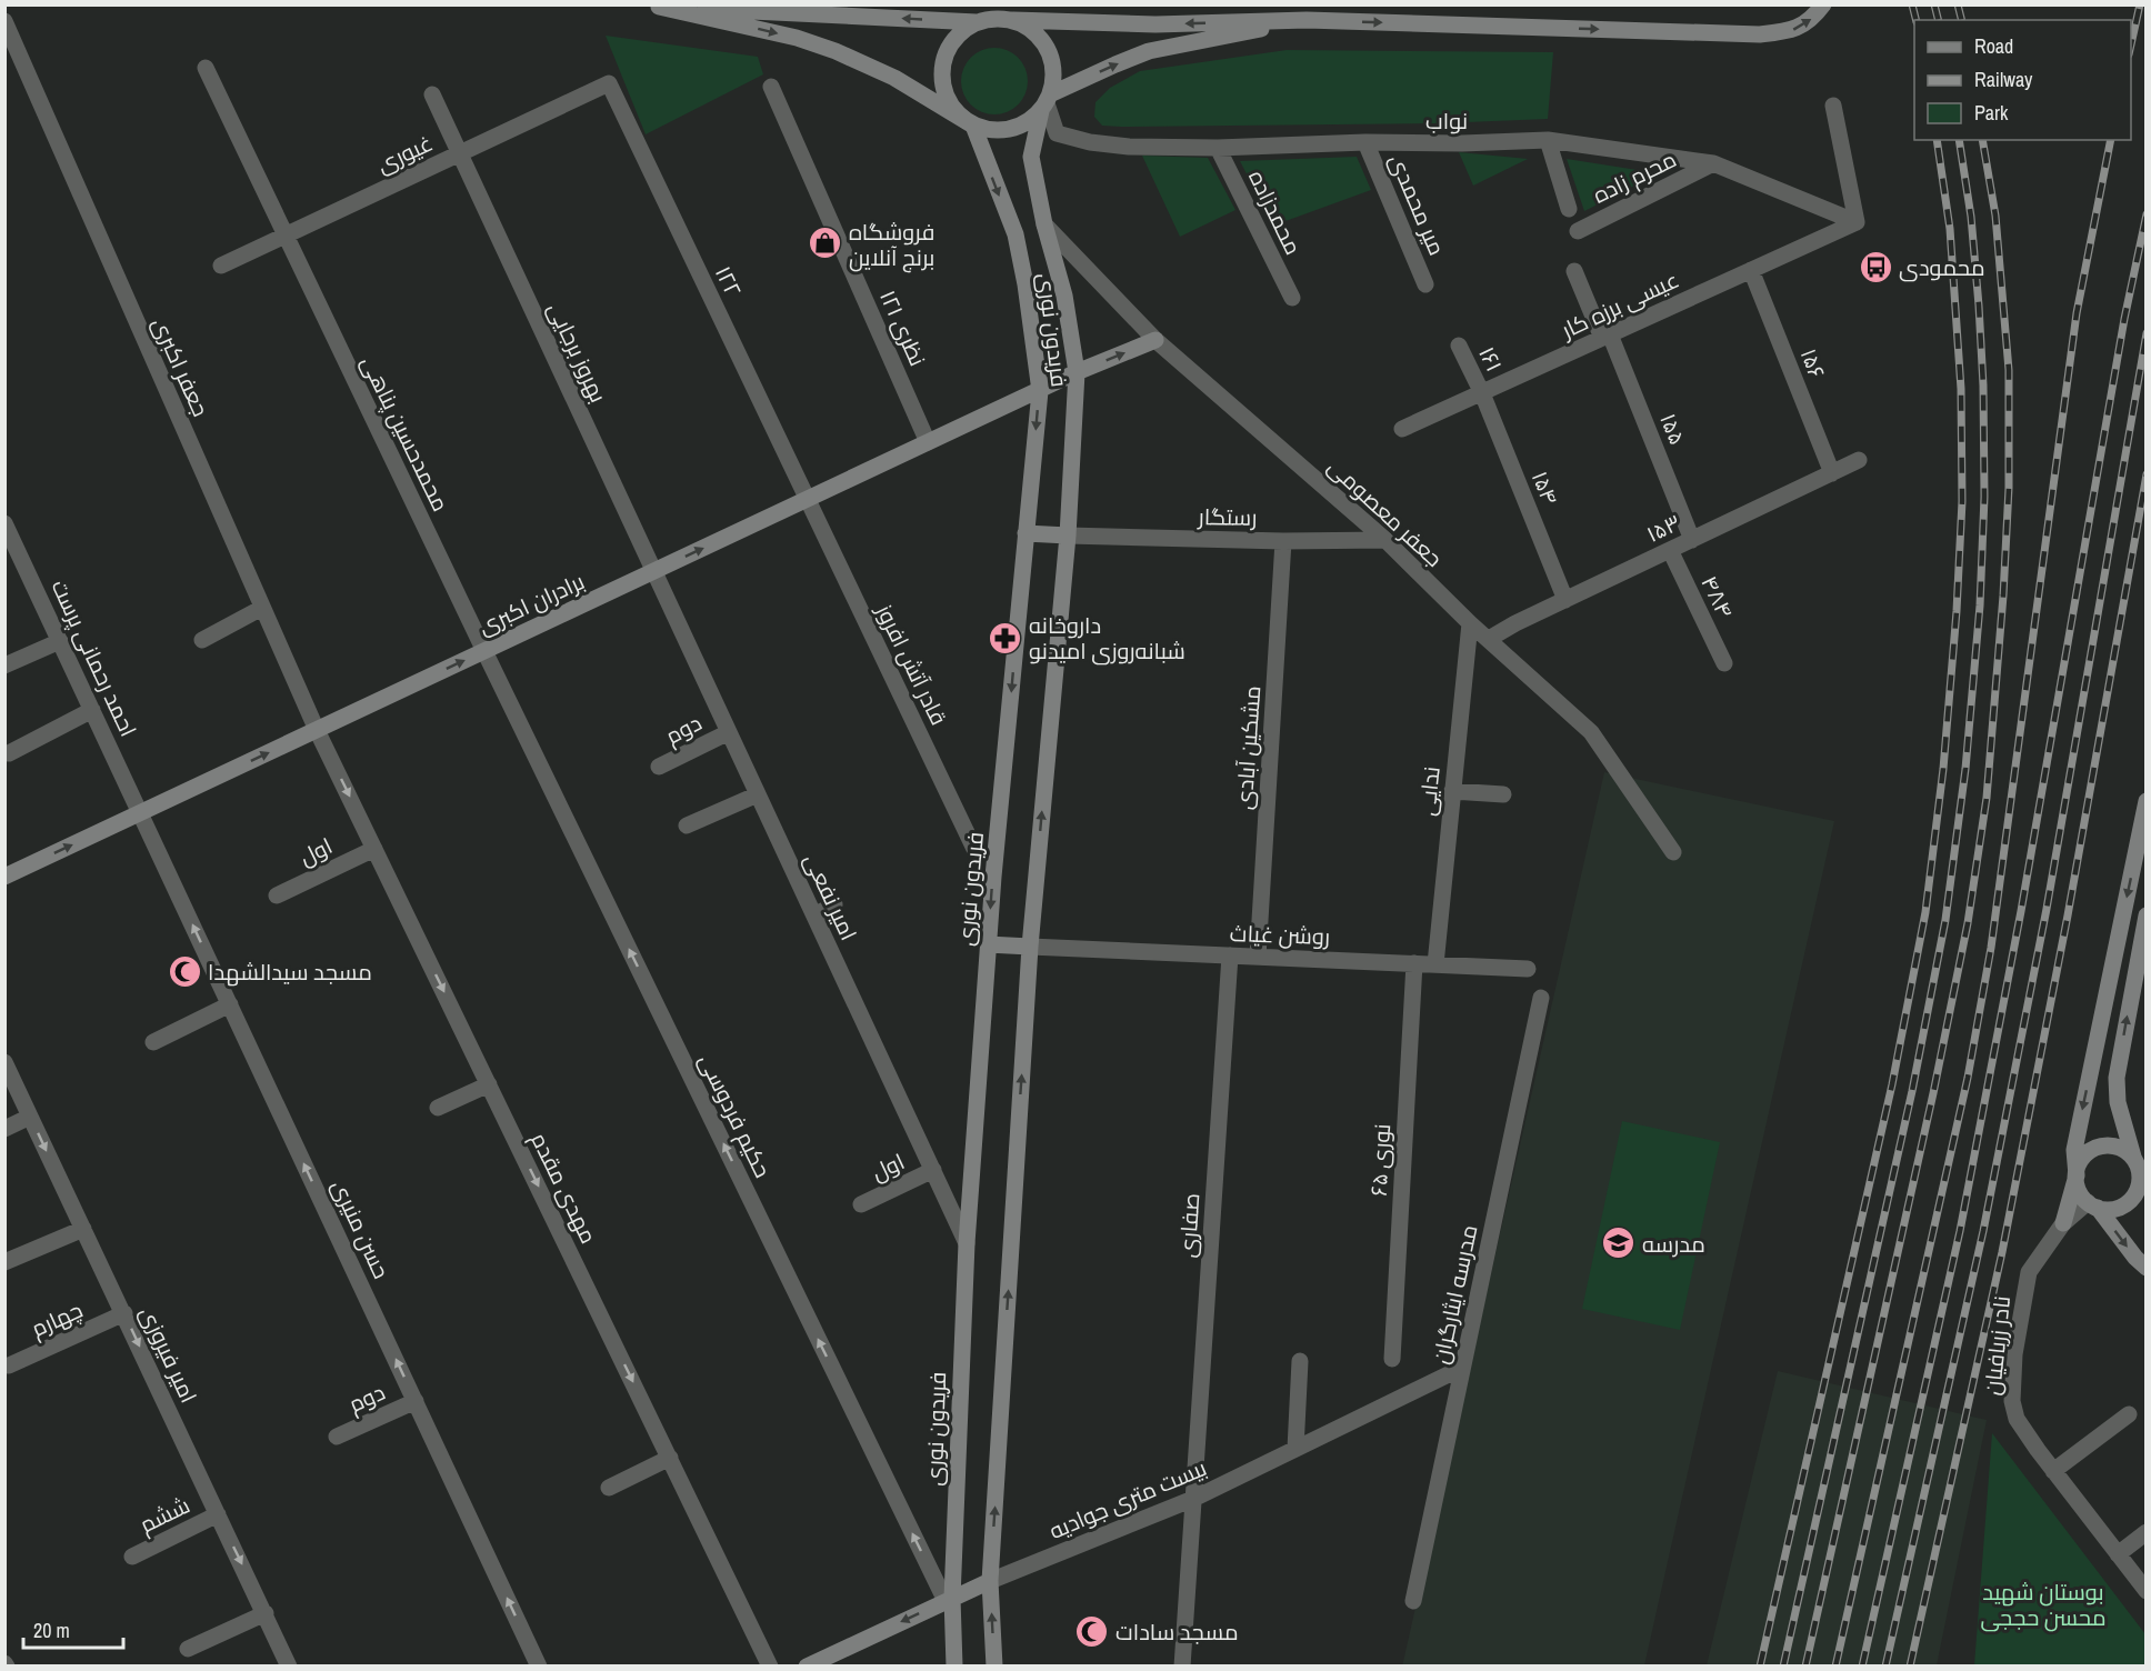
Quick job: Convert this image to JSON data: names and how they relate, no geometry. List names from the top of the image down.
{
  "streets": {
    "street": [
      "نواب",
      "غیوری",
      "محرم زاده",
      "میر محمدی",
      "محمدزاده",
      "۱۲۲",
      "عیسی برزه کار",
      "نظری ۱۲۱",
      "فریدون نوری",
      "بهروز برجایی",
      "۱۶۱",
      "۱۵۶",
      "جعفر اکبری",
      "۱۵۵",
      "محمدحسین پناهی",
      "۱۵۴",
      "جعفر معصومی",
      "رستگار",
      "۱۵۳",
      "۴۸۴",
      "برادران اکبری",
      "احمد رحمانی پرست",
      "قادر آتش افروز",
      "دوم",
      "مشکین آبادی",
      "ندایی",
      "اول",
      "امیر نفعی",
      "روشن غیاث",
      "حکیم فردوسی",
      "نوری ۶۵",
      "مهدی مقدم",
      "صفاری",
      "حسن منیری",
      "مدرسه ایثارگران",
      "چهارم",
      "نادر زربافیان",
      "امیر فیروزی",
      "بیست متری جوادیه",
      "ششم"
    ]
  },
  "crossings": [
    ["نواب", "محرم زاده"],
    ["نواب", "میر محمدی"],
    ["نواب", "محمدزاده"],
    ["نواب", "عیسی برزه کار"],
    ["نواب", "فریدون نوری"],
    ["غیوری", "۱۲۲"],
    ["غیوری", "بهروز برجایی"],
    ["غیوری", "محمدحسین پناهی"],
    ["۱۲۲", "برادران اکبری"],
    ["۱۲۲", "قادر آتش افروز"],
    ["عیسی برزه کار", "۱۶۱"],
    ["عیسی برزه کار", "۱۵۶"],
    ["عیسی برزه کار", "۱۵۵"],
    ["عیسی برزه کار", "۱۵۴"],
    ["نظری ۱۲۱", "برادران اکبری"],
    ["فریدون نوری", "جعفر معصومی"],
    ["فریدون نوری", "رستگار"],
    ["فریدون نوری", "برادران اکبری"],
    ["فریدون نوری", "امیر نفعی"],
    ["فریدون نوری", "روشن غیاث"],
    ["فریدون نوری", "حکیم فردوسی"],
    ["فریدون نوری", "بیست متری جوادیه"],
    ["بهروز برجایی", "برادران اکبری"],
    ["بهروز برجایی", "امیر نفعی"],
    ["۱۶۱", "۱۵۴"],
    ["۱۵۶", "۱۵۳"],
    ["جعفر اکبری", "برادران اکبری"],
    ["جعفر اکبری", "مهدی مقدم"],
    ["۱۵۵", "۱۵۳"],
    ["محمدحسین پناهی", "برادران اکبری"],
    ["محمدحسین پناهی", "حکیم فردوسی"],
    ["۱۵۴", "۱۵۳"],
    ["جعفر معصومی", "رستگار"],
    ["جعفر معصومی", "۱۵۳"],
    ["جعفر معصومی", "برادران اکبری"],
    ["جعفر معصومی", "ندایی"],
    ["رستگار", "مشکین آبادی"],
    ["۱۵۳", "۴۸۴"],
    ["برادران اکبری", "احمد رحمانی پرست"],
    ["برادران اکبری", "قادر آتش افروز"],
    ["برادران اکبری", "امیر نفعی"],
    ["برادران اکبری", "حکیم فردوسی"],
    ["برادران اکبری", "مهدی مقدم"],
    ["برادران اکبری", "حسن منیری"],
    ["احمد رحمانی پرست", "حسن منیری"],
    ["دوم", "امیر نفعی"],
    ["دوم", "حسن منیری"],
    ["مشکین آبادی", "روشن غیاث"],
    ["ندایی", "روشن غیاث"],
    ["اول", "امیر نفعی"],
    ["اول", "مهدی مقدم"],
    ["روشن غیاث", "نوری ۶۵"],
    ["روشن غیاث", "صفاری"],
    ["حکیم فردوسی", "بیست متری جوادیه"],
    ["صفاری", "بیست متری جوادیه"],
    ["مدرسه ایثارگران", "بیست متری جوادیه"],
    ["چهارم", "امیر فیروزی"],
    ["امیر فیروزی", "ششم"]
  ],
  "one_way": [
    "برادران اکبری",
    "حکیم فردوسی",
    "مهدی مقدم",
    "حسن منیری",
    "امیر فیروزی"
  ],
  "parks": ["بوستان شهید محسن حججی"],
  "places": {
    "shop": ["فروشگاه برنج آنلاین"],
    "bus stop": ["محمودی"],
    "pharmacy": ["داروخانه شبانه‌روزی امیدنو"],
    "mosque": ["مسجد سیدالشهدا", "مسجد سادات"],
    "school or university": ["مدرسه"]
  },
  "legend": ["Road", "Railway", "Park"],
  "scale_bar": "20 m"
}
